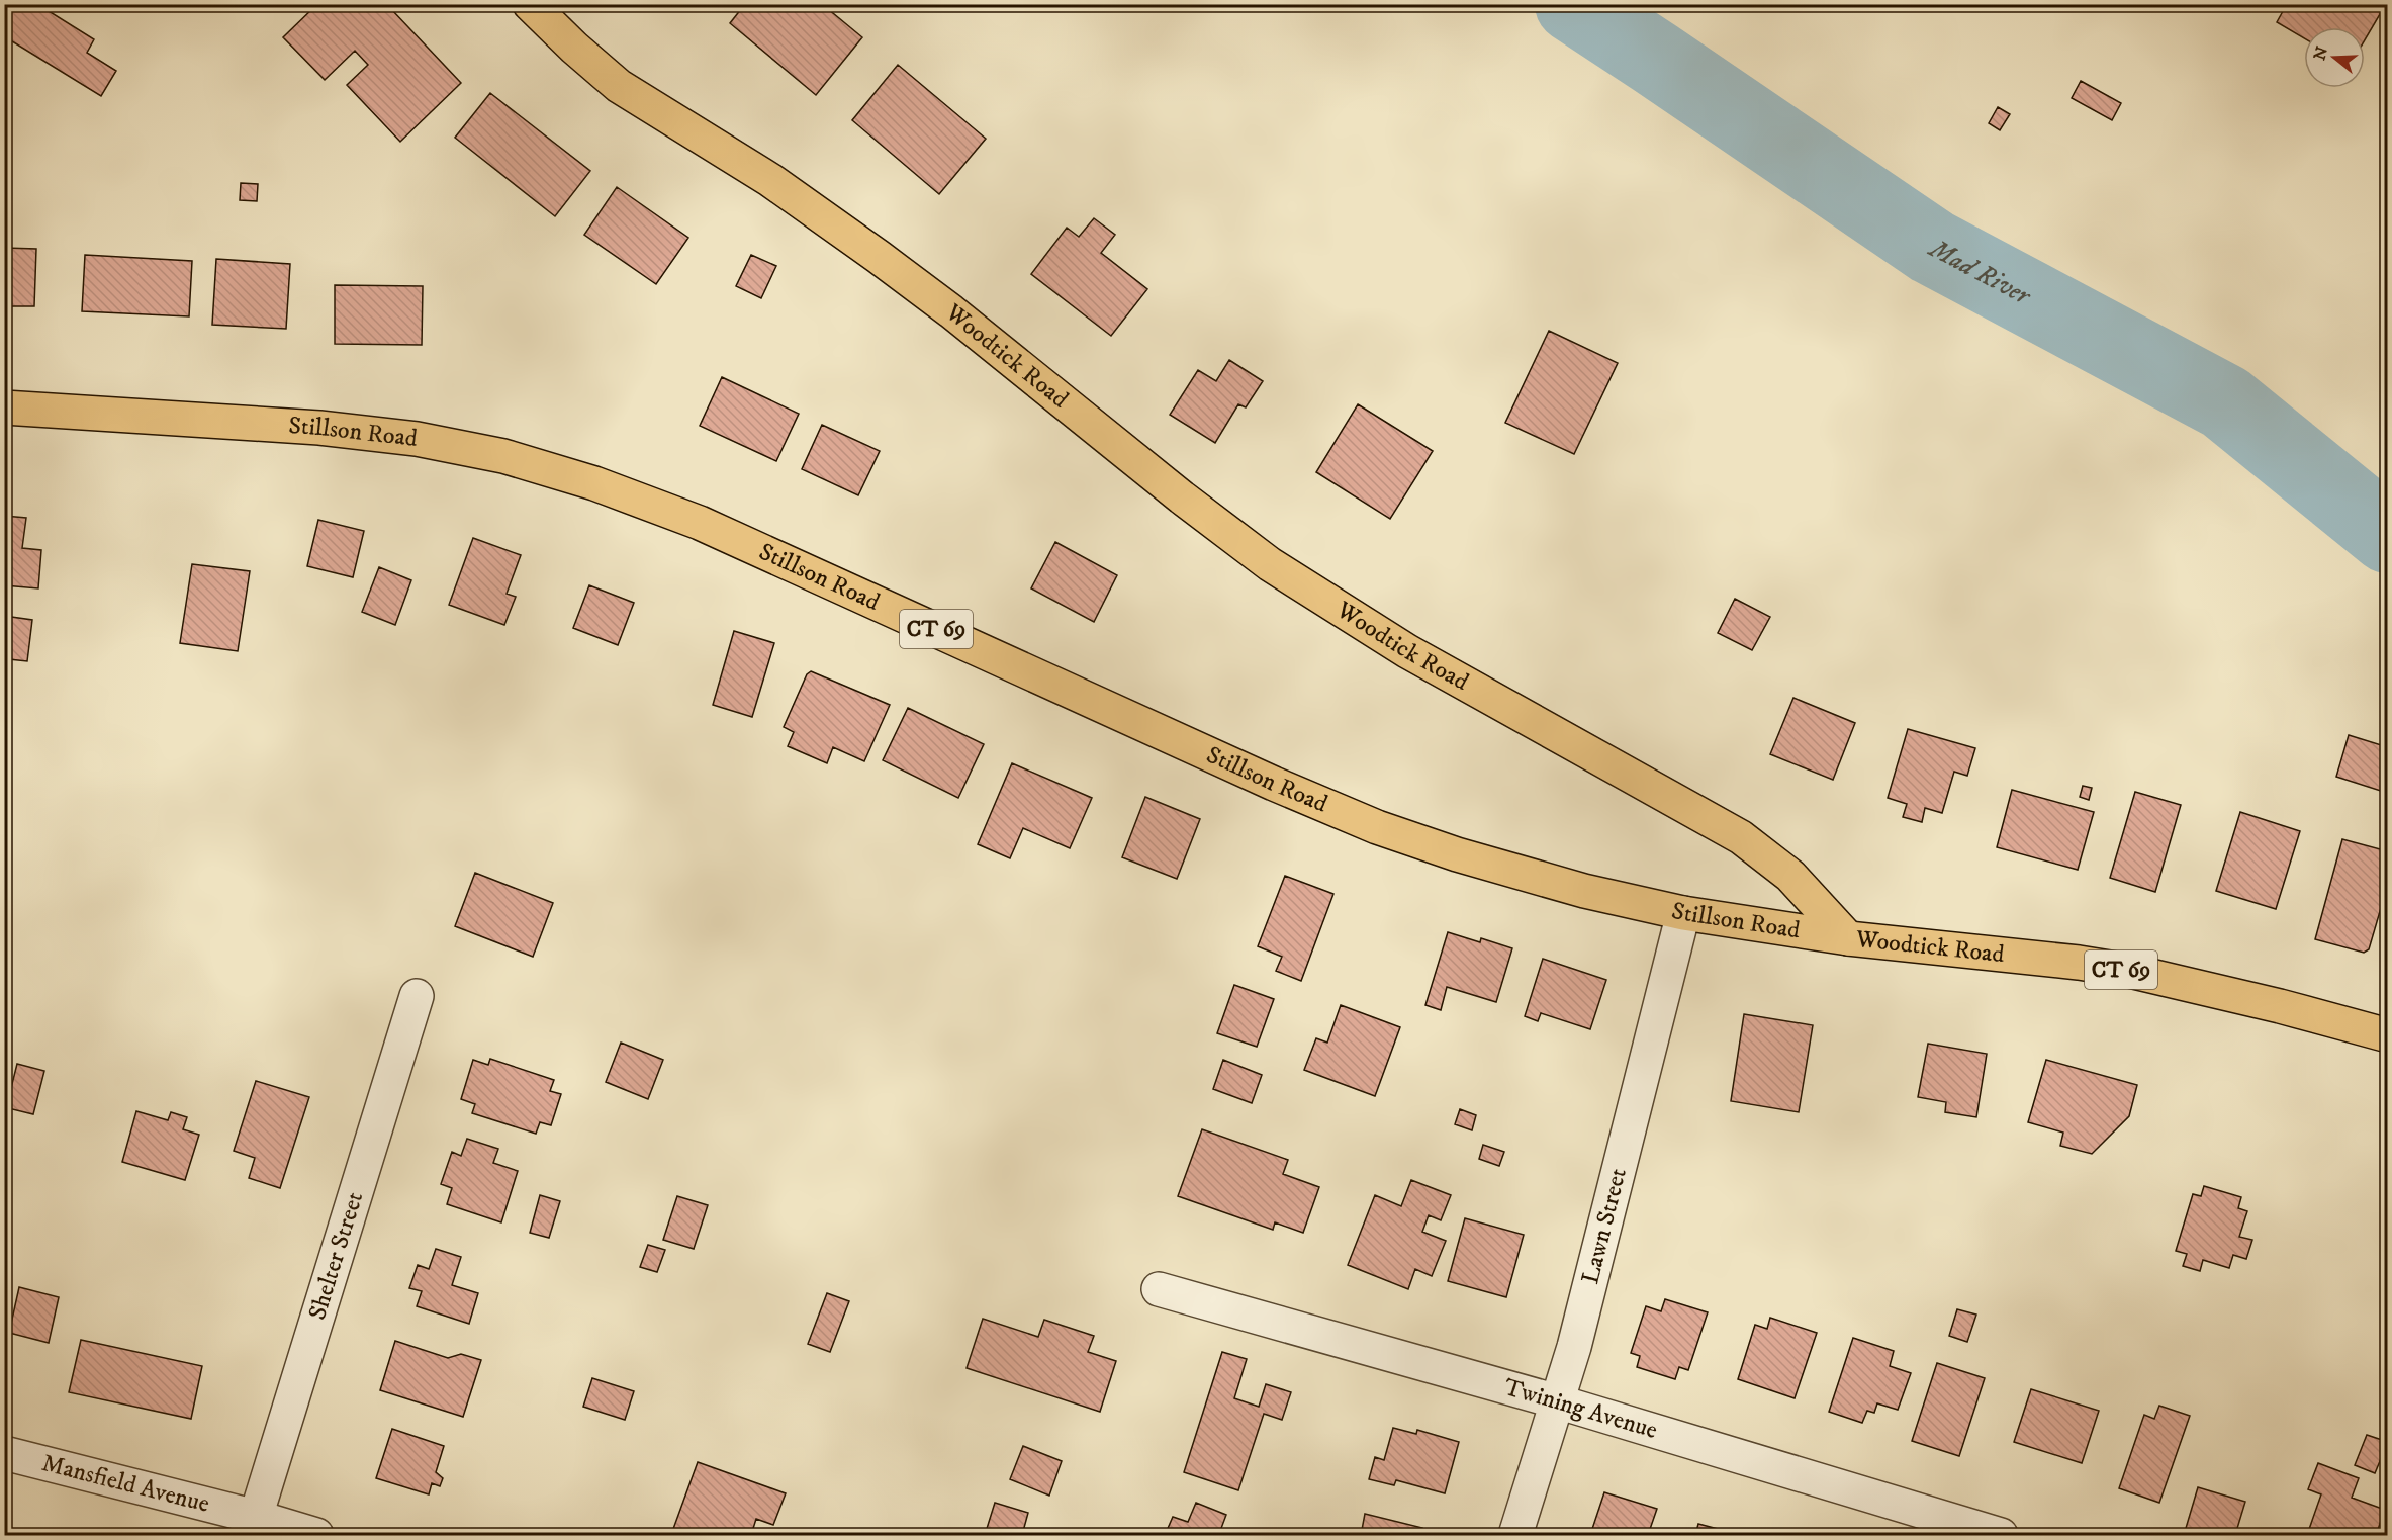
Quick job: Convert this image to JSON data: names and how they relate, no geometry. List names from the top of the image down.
{
  "streets": {
    "main road": ["Woodtick Road", "Stillson Road", "CT 69"],
    "street": [
      "Lawn Street",
      "Shelter Street",
      "Twining Avenue",
      "Mansfield Avenue"
    ]
  },
  "crossings": [
    ["Woodtick Road", "Stillson Road"],
    ["Stillson Road", "Lawn Street"],
    ["Lawn Street", "Twining Avenue"],
    ["Shelter Street", "Mansfield Avenue"]
  ],
  "water": ["Mad River"],
  "north": "left"
}
